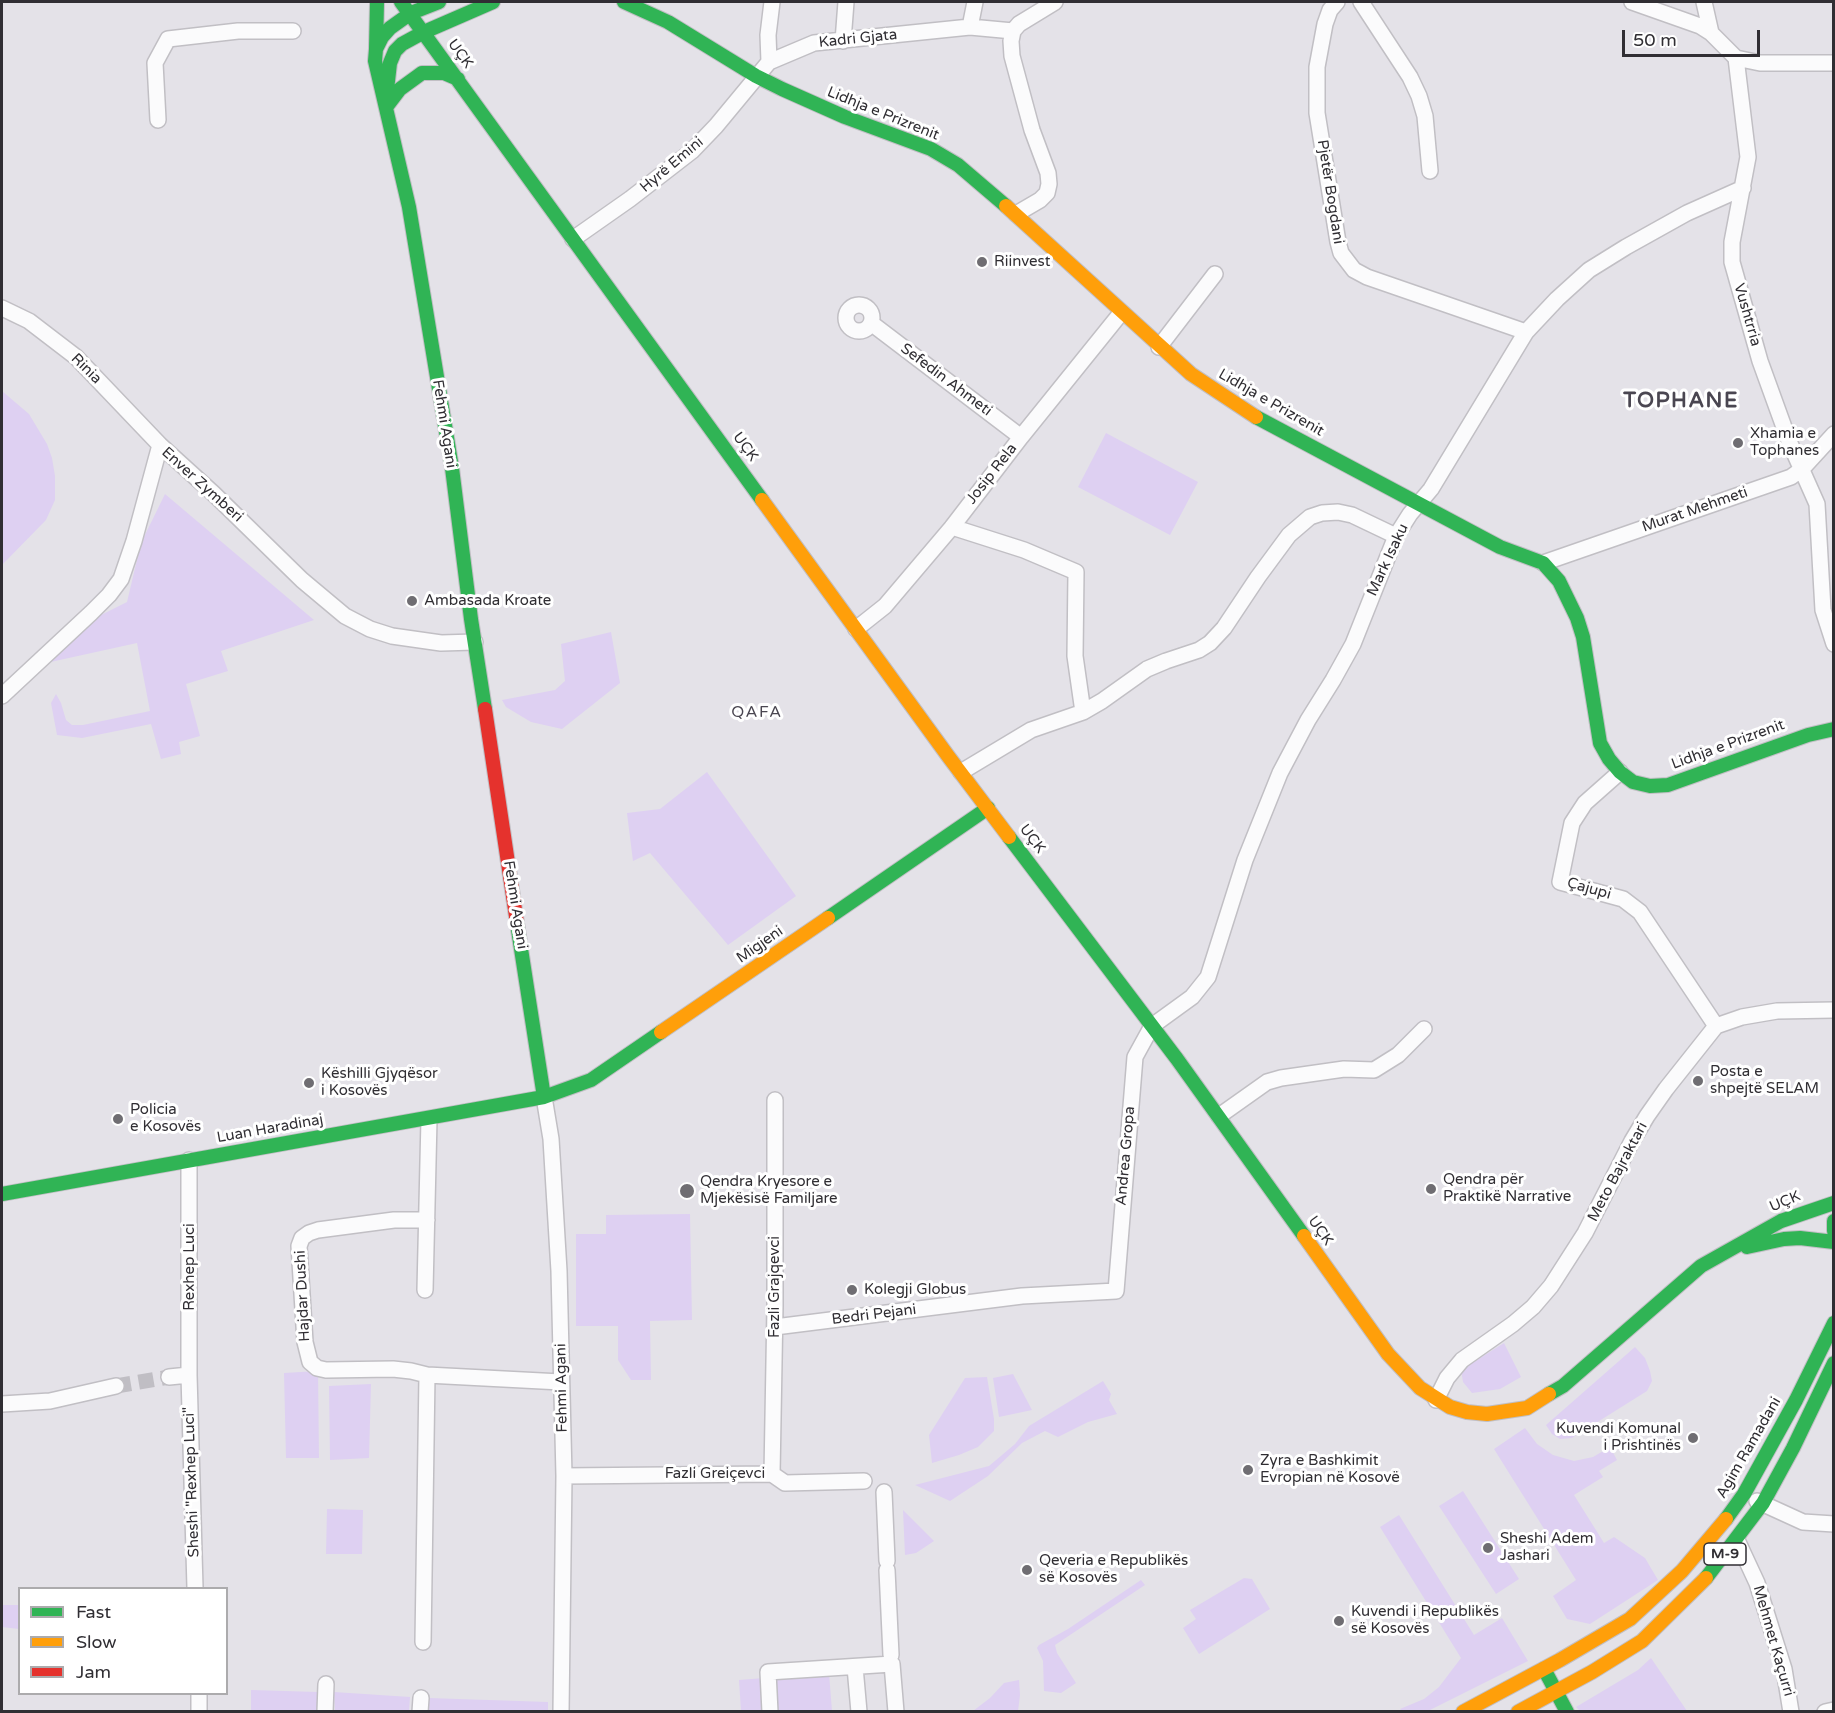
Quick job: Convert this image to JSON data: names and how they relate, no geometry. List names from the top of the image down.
{
  "streets": {
    "main road": [
      "UÇK",
      "Lidhja e Prizrenit",
      "Fehmi Agani",
      "Migjeni",
      "Luan Haradinaj",
      "Agim Ramadani",
      "M-9"
    ],
    "street": [
      "Kadri Gjata",
      "Hyrë Emini",
      "Pjetër Bogdani",
      "Vushtrria",
      "Rinia",
      "Sefedin Ahmeti",
      "Josip Rela",
      "Enver Zymberi",
      "Murat Mehmeti",
      "Mark Isaku",
      "Çajupi",
      "Andrea Gropa",
      "Meto Bajraktari",
      "Rexhep Luci",
      "Fazli Grajqevci",
      "Hajdar Dushi",
      "Bedri Pejani",
      "Fazli Greiçevci",
      "Sheshi \"Rexhep Luci\"",
      "Mehmet Kaçurri"
    ]
  },
  "crossings": [
    ["Kadri Gjata", "Lidhja e Prizrenit"],
    ["Kadri Gjata", "Hyrë Emini"],
    ["UÇK", "Hyrë Emini"],
    ["UÇK", "Fehmi Agani"],
    ["UÇK", "Josip Rela"],
    ["UÇK", "Mark Isaku"],
    ["UÇK", "Migjeni"],
    ["UÇK", "Andrea Gropa"],
    ["UÇK", "Meto Bajraktari"],
    ["Lidhja e Prizrenit", "Hyrë Emini"],
    ["Lidhja e Prizrenit", "Josip Rela"],
    ["Lidhja e Prizrenit", "Murat Mehmeti"],
    ["Lidhja e Prizrenit", "Mark Isaku"],
    ["Lidhja e Prizrenit", "Çajupi"],
    ["Pjetër Bogdani", "Mark Isaku"],
    ["Vushtrria", "Murat Mehmeti"],
    ["Vushtrria", "Mark Isaku"],
    ["Rinia", "Enver Zymberi"],
    ["Sefedin Ahmeti", "Josip Rela"],
    ["Fehmi Agani", "Enver Zymberi"],
    ["Fehmi Agani", "Migjeni"],
    ["Fehmi Agani", "Luan Haradinaj"],
    ["Fehmi Agani", "Hajdar Dushi"],
    ["Fehmi Agani", "Fazli Greiçevci"],
    ["Mark Isaku", "Andrea Gropa"],
    ["Çajupi", "Meto Bajraktari"],
    ["Migjeni", "Luan Haradinaj"],
    ["Luan Haradinaj", "Rexhep Luci"],
    ["Andrea Gropa", "Bedri Pejani"],
    ["Rexhep Luci", "Sheshi \"Rexhep Luci\""],
    ["Fazli Grajqevci", "Bedri Pejani"],
    ["Fazli Grajqevci", "Fazli Greiçevci"],
    ["M-9", "Mehmet Kaçurri"]
  ],
  "districts": ["TOPHANE", "QAFA"],
  "places": [
    "Riinvest",
    "Xhamia e Tophanes",
    "Ambasada Kroate",
    "Posta e shpejtë SELAM",
    "Këshilli Gjyqësor i Kosovës",
    "Policia e Kosovës",
    "Qendra për Praktikë Narrative",
    "Qendra Kryesore e Mjekësisë Familjare",
    "Kolegji Globus",
    "Kuvendi Komunal i Prishtinës",
    "Zyra e Bashkimit Evropian në Kosovë",
    "Sheshi Adem Jashari",
    "Qeveria e Republikës së Kosovës",
    "Kuvendi i Republikës së Kosovës"
  ],
  "legend": ["Fast", "Slow", "Jam"],
  "scale_bar": "50 m"
}
